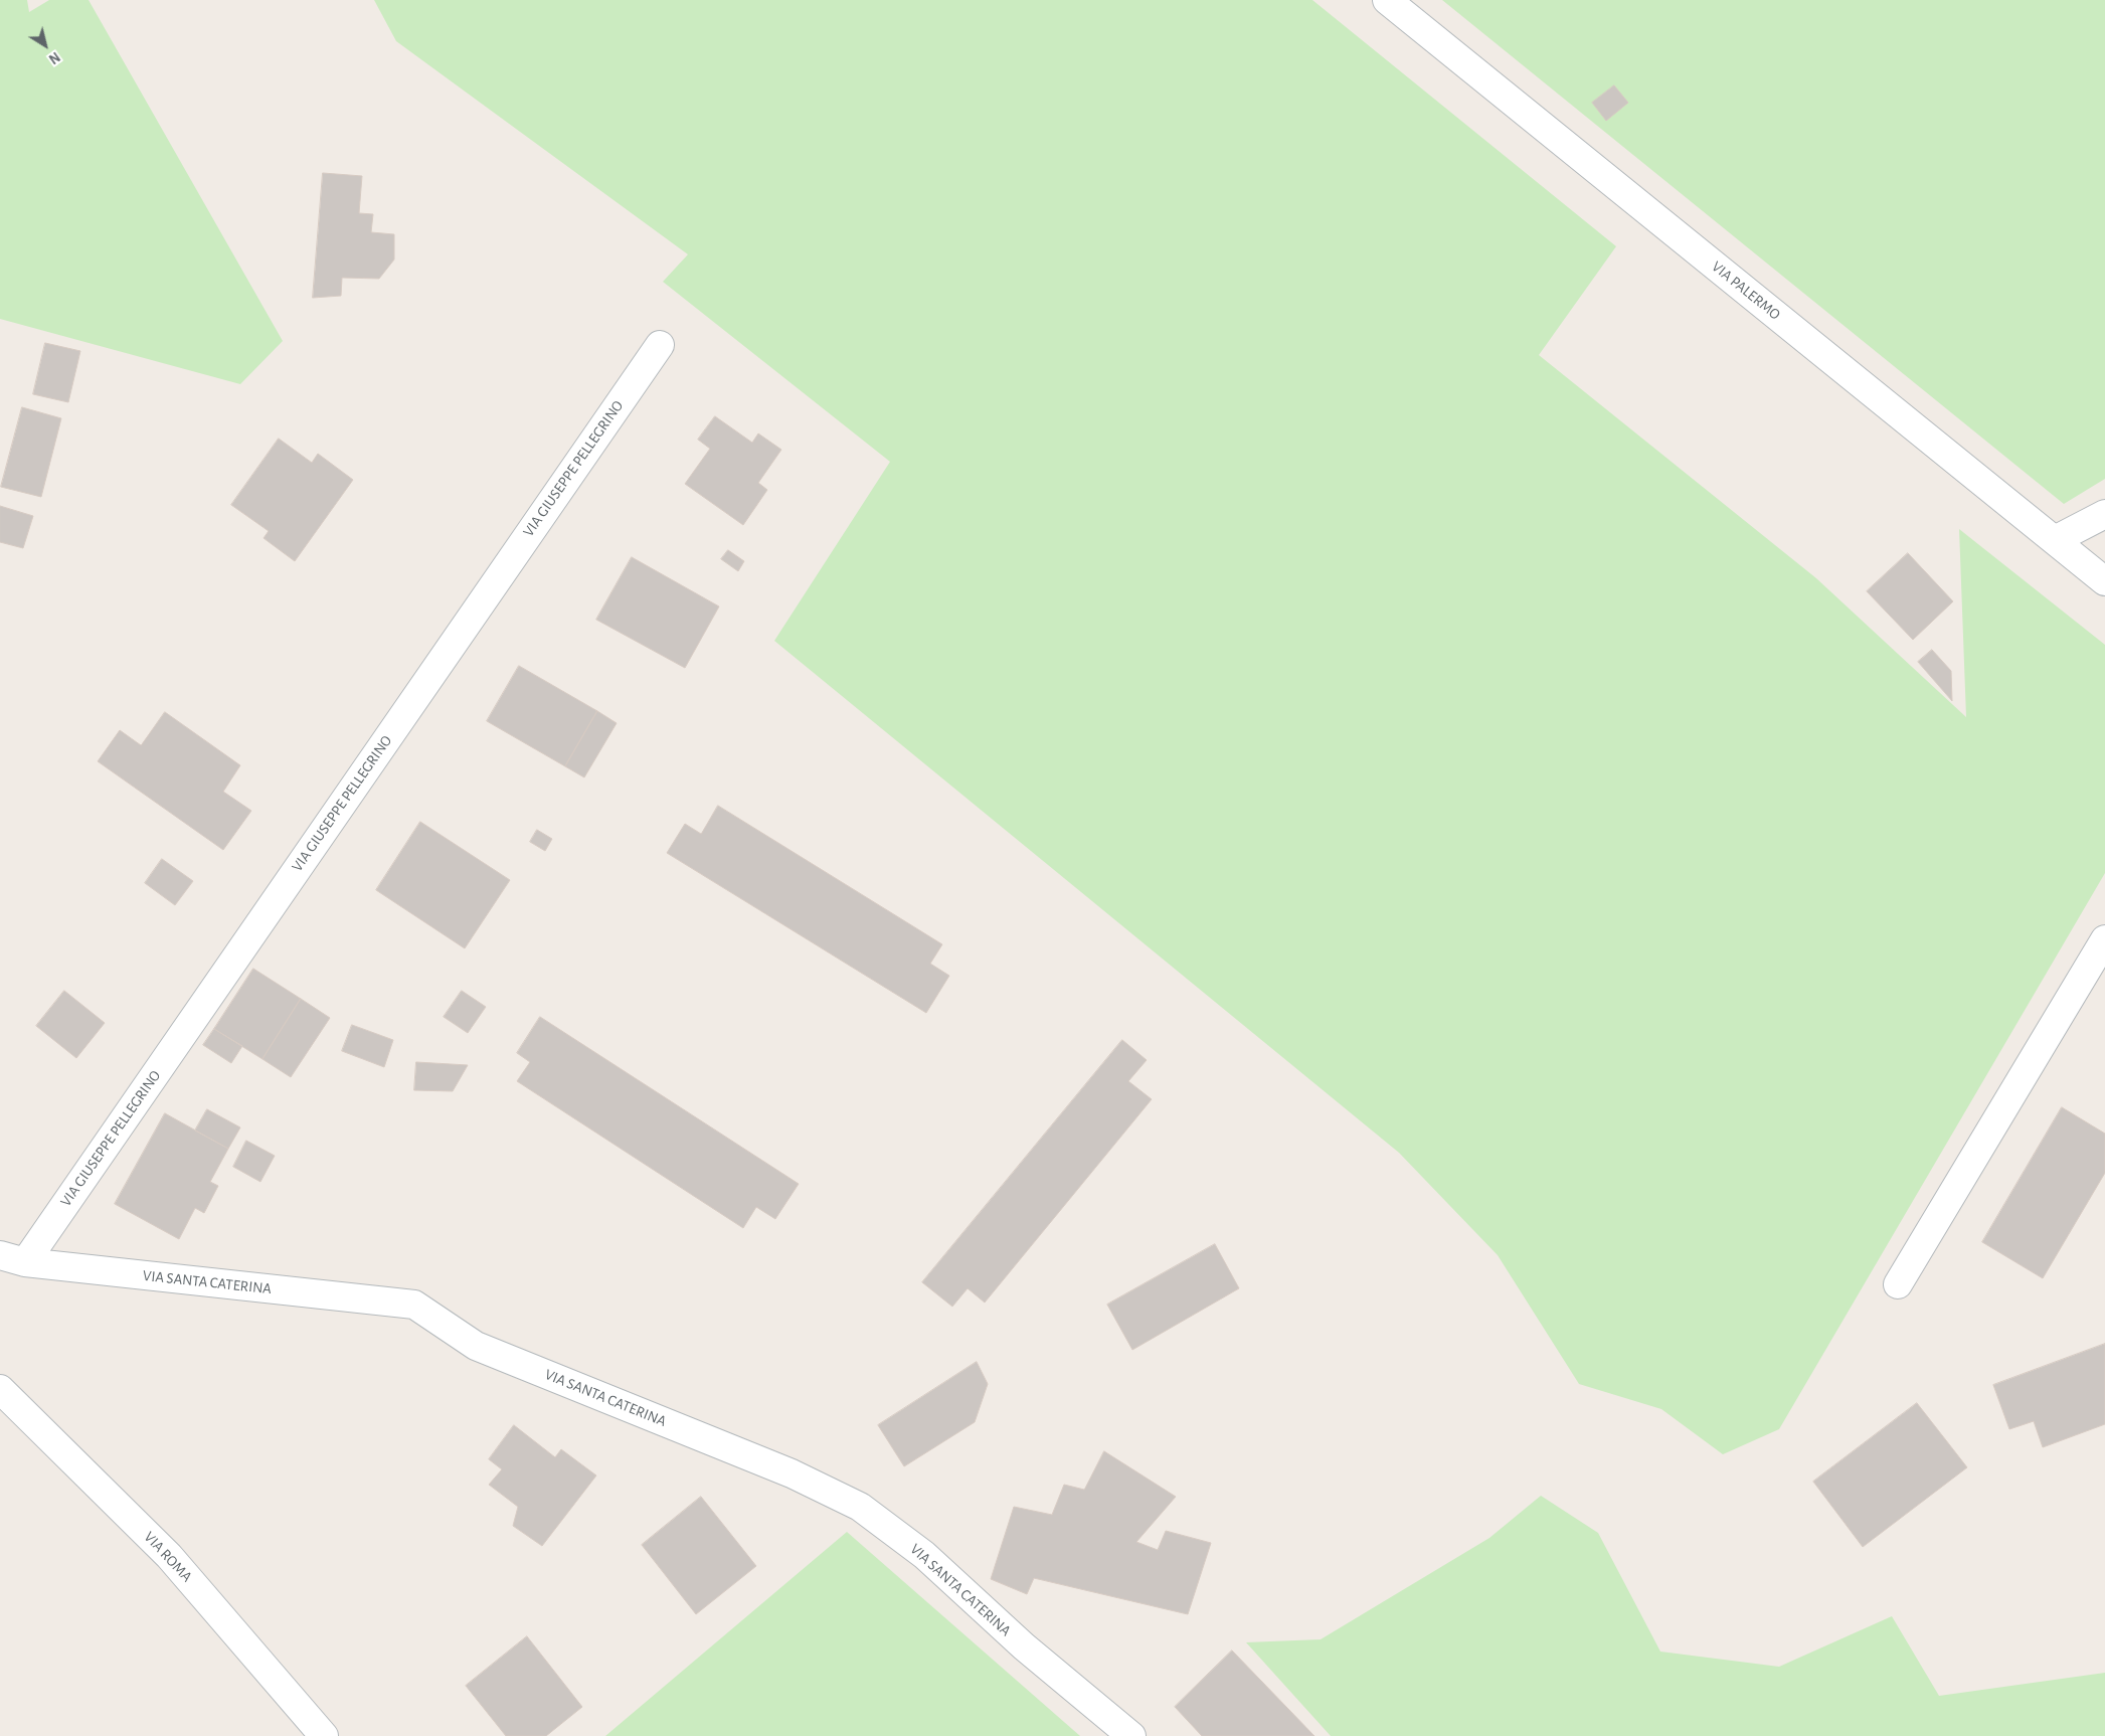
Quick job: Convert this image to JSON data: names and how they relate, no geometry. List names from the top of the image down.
{
  "streets": {
    "street": [
      "VIA PALERMO",
      "VIA GIUSEPPE PELLEGRINO",
      "VIA SANTA CATERINA",
      "VIA ROMA"
    ]
  },
  "crossings": [
    ["VIA GIUSEPPE PELLEGRINO", "VIA SANTA CATERINA"]
  ],
  "north": "bottom right"
}
